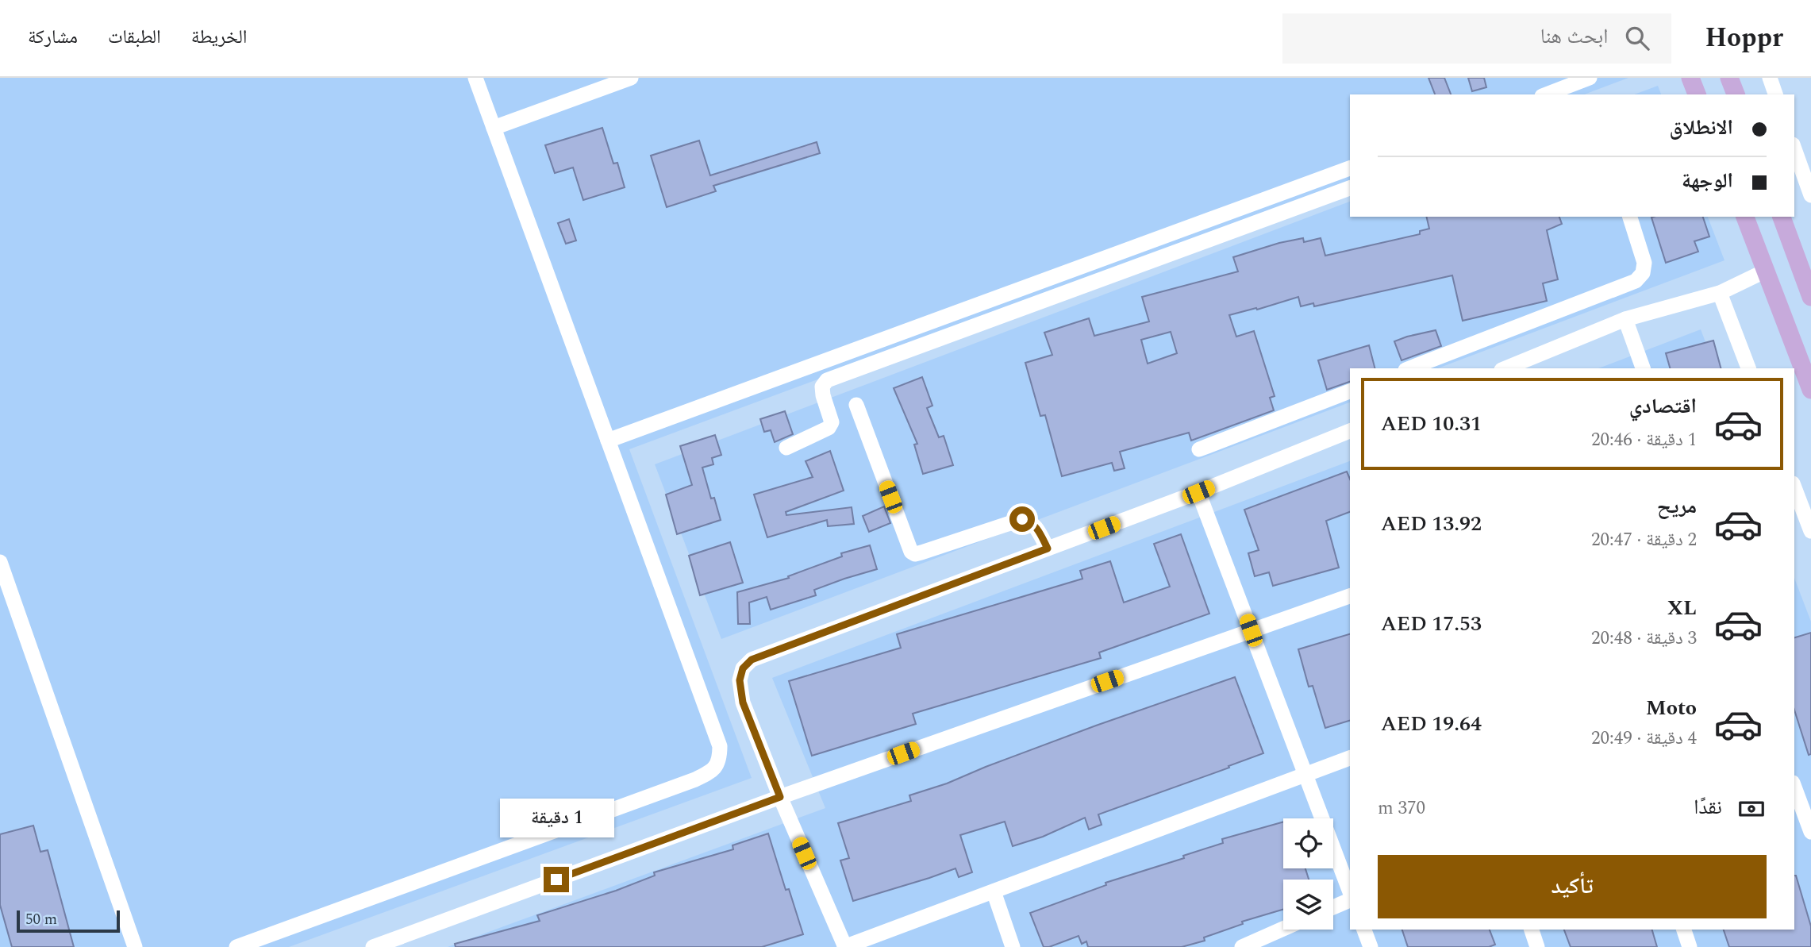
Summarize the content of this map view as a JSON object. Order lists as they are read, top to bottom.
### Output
{
  "scale_bar": "50 m",
  "page": {
    "header": "Hoppr",
    "search": "ابحث هنا",
    "nav": ["الخريطة", "الطبقات", "مشاركة"],
    "banner": ["الانطلاق", "الوجهة"],
    "list": [
      {
        "name": "اقتصادي",
        "note": "1 دقيقة · 20:46",
        "value": "AED 10.31"
      },
      {
        "name": "مريح",
        "note": "2 دقيقة · 20:47",
        "value": "AED 13.92"
      },
      {
        "name": "XL",
        "note": "3 دقيقة · 20:48",
        "value": "AED 17.53"
      },
      {
        "name": "Moto",
        "note": "4 دقيقة · 20:49",
        "value": "AED 19.64"
      }
    ],
    "pay": ["نقدًا", "370 m"],
    "bubble": "1 دقيقة",
    "buttons": "تأكيد",
    "scale": "50 m"
  }
}
